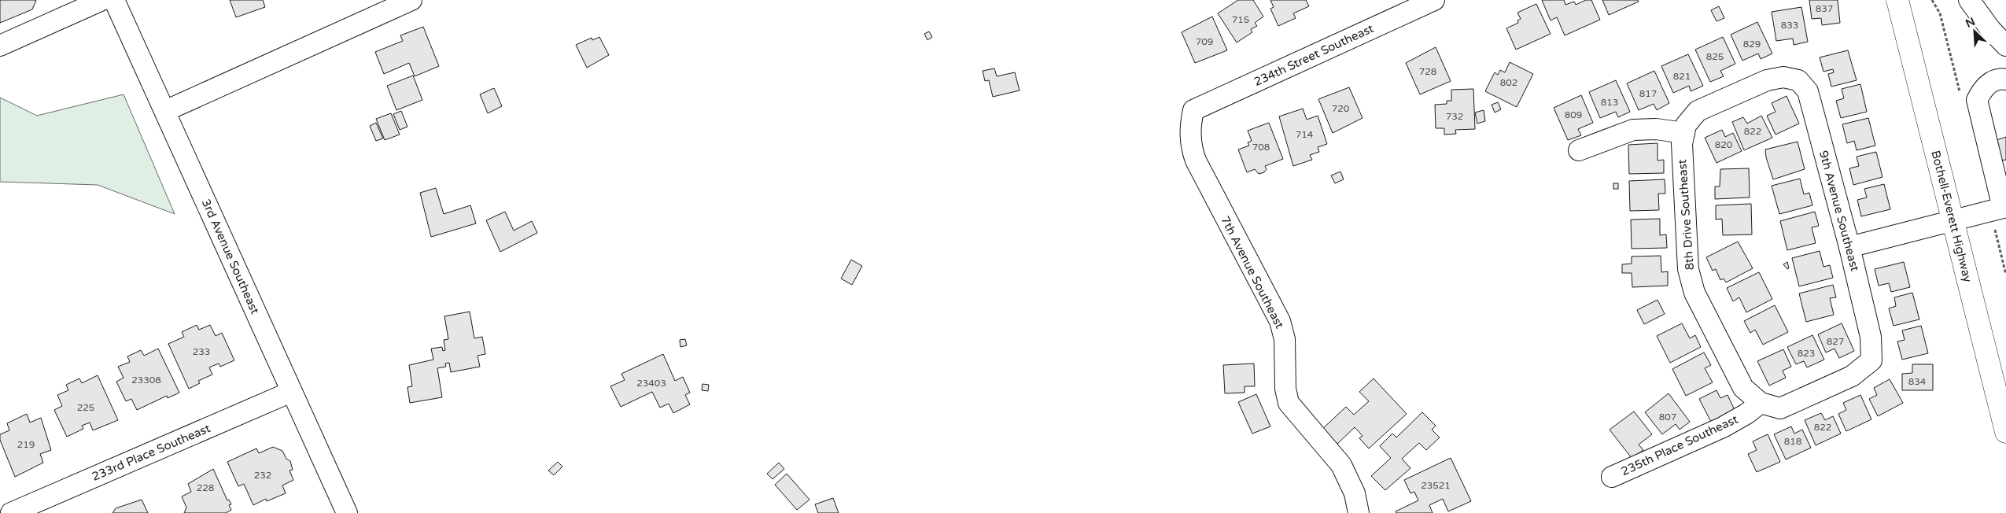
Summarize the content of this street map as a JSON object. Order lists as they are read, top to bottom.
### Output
{
  "streets": {
    "main road": ["Bothell-Everett Highway"],
    "street": [
      "234th Street Southeast",
      "9th Avenue Southeast",
      "8th Drive Southeast",
      "3rd Avenue Southeast",
      "7th Avenue Southeast",
      "235th Place Southeast",
      "233rd Place Southeast"
    ]
  },
  "crossings": [
    ["234th Street Southeast", "7th Avenue Southeast"],
    ["9th Avenue Southeast", "8th Drive Southeast"],
    ["9th Avenue Southeast", "235th Place Southeast"],
    ["8th Drive Southeast", "235th Place Southeast"],
    ["3rd Avenue Southeast", "233rd Place Southeast"]
  ],
  "house_numbers": [
    "837",
    "715",
    "833",
    "709",
    "829",
    "825",
    "728",
    "821",
    "802",
    "817",
    "813",
    "720",
    "809",
    "732",
    "822",
    "714",
    "820",
    "708",
    "827",
    "233",
    "823",
    "23308",
    "834",
    "23403",
    "225",
    "807",
    "822",
    "818",
    "219",
    "232",
    "23521",
    "228"
  ],
  "north": "top left"
}
